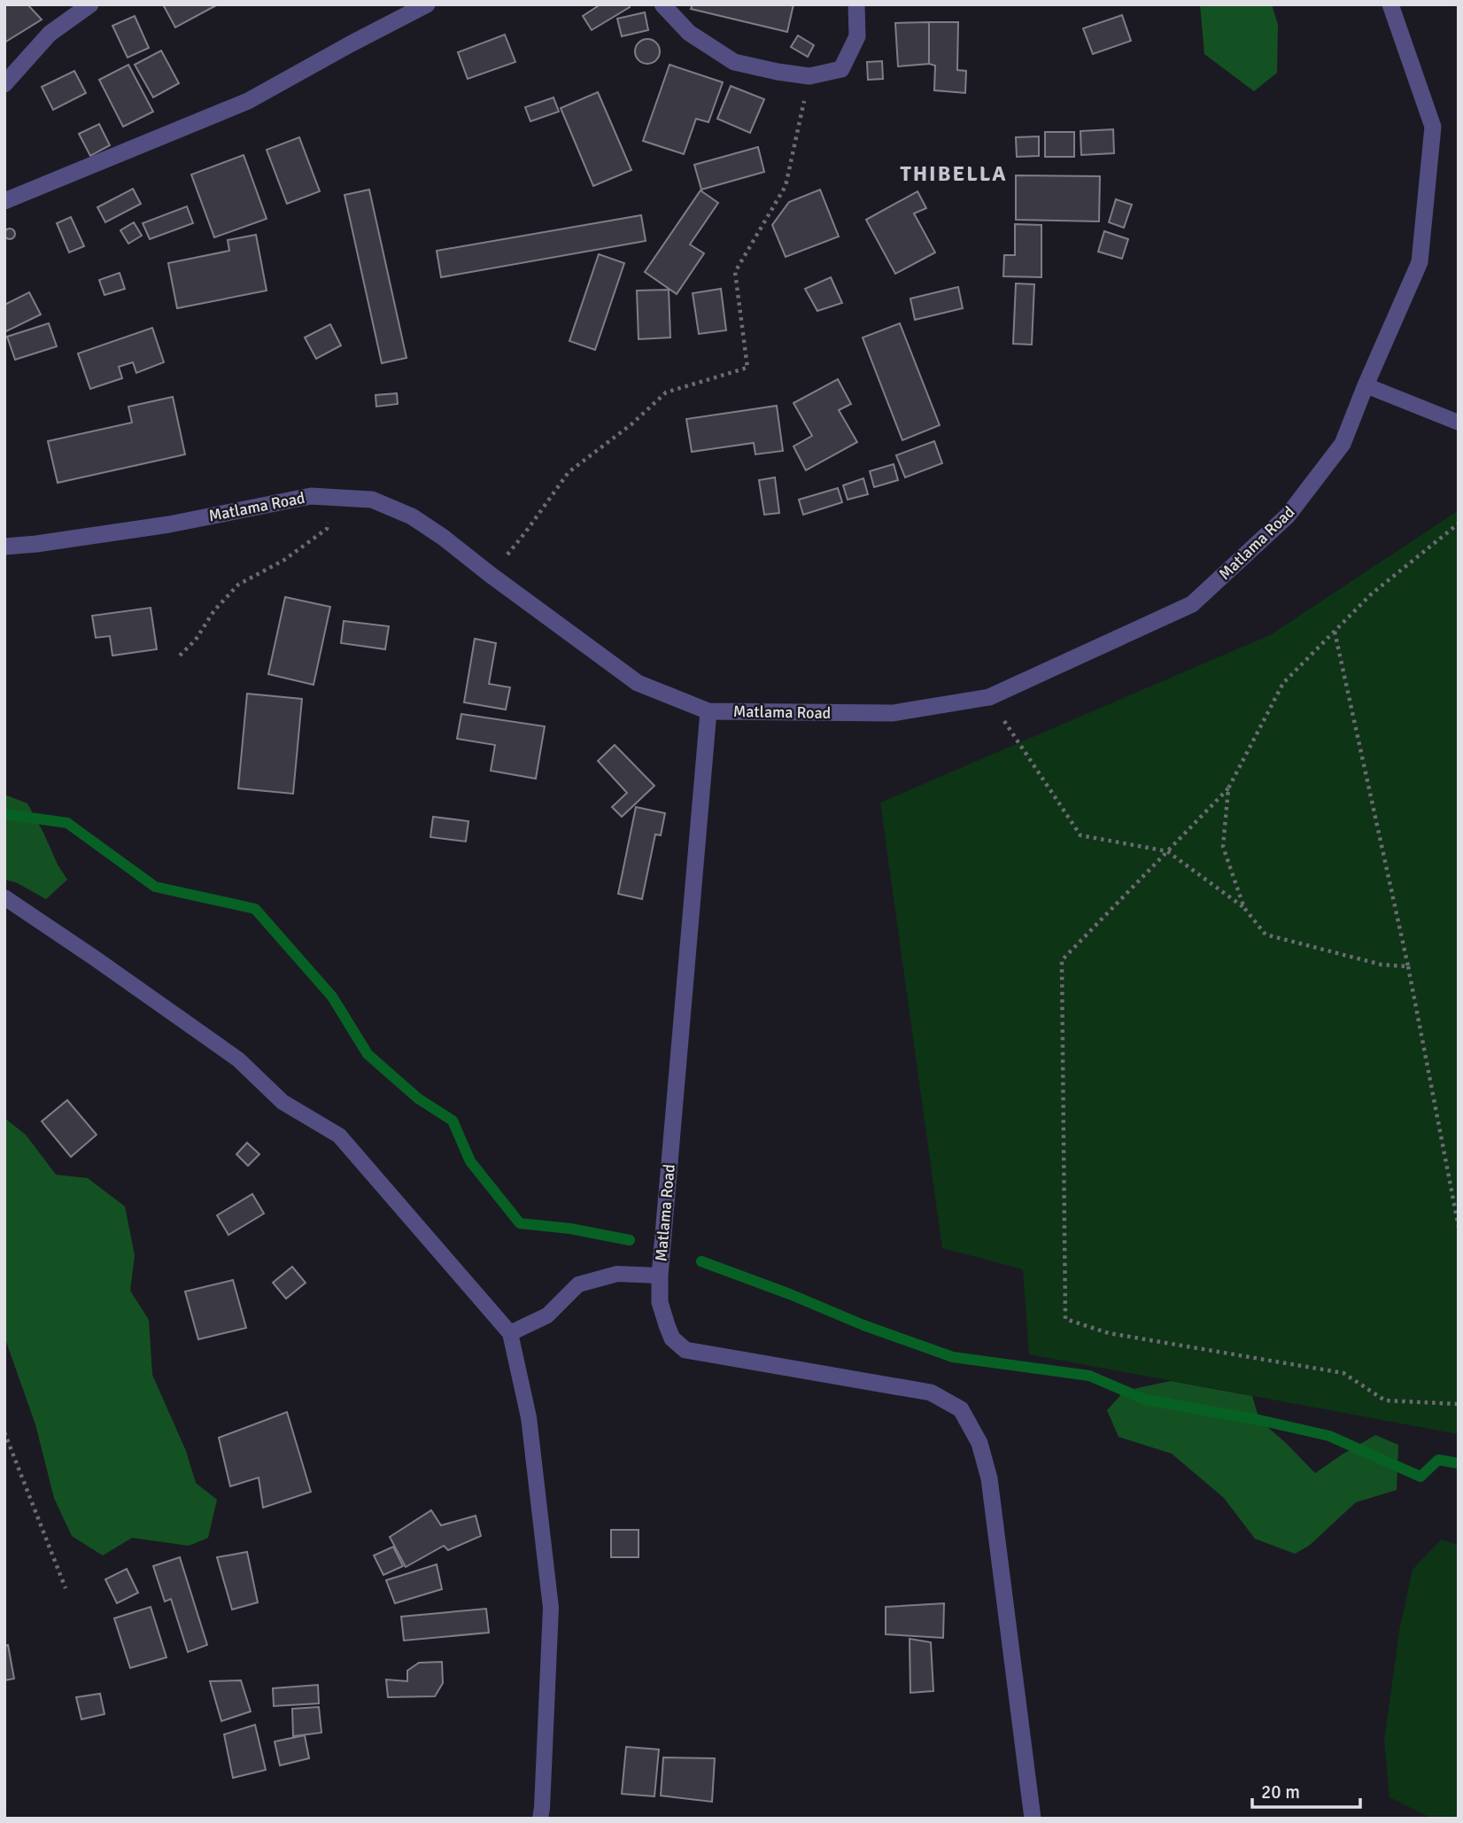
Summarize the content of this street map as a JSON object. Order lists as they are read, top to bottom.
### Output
{
  "streets": {
    "street": ["Matlama Road"]
  },
  "districts": ["THIBELLA"],
  "scale_bar": "20 m"
}
